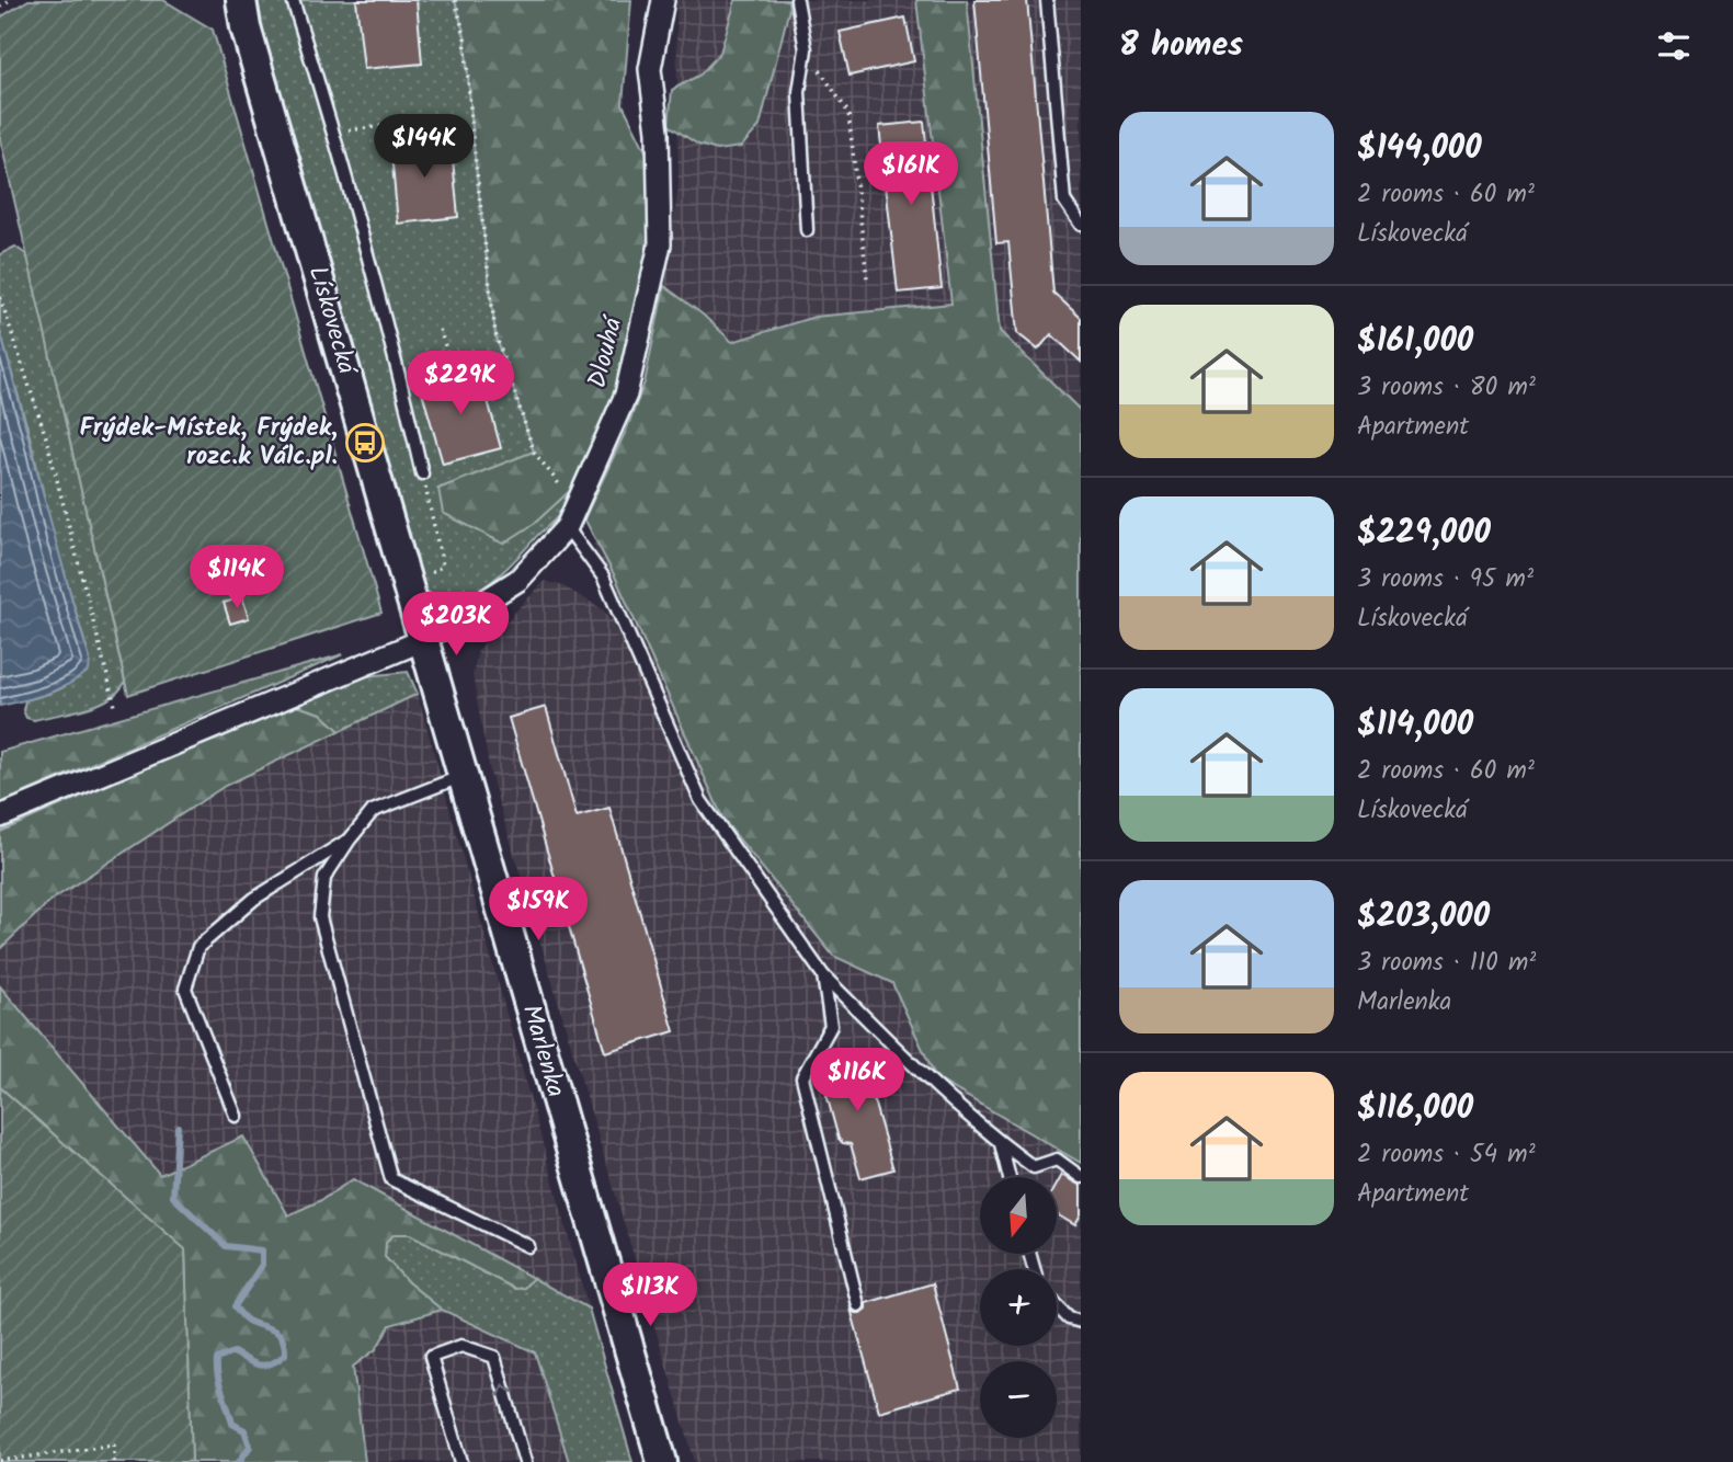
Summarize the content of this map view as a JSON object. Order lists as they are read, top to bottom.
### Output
{
  "streets": {
    "main road": ["Lískovecká", "Marlenka"],
    "street": ["Dlouhá"]
  },
  "crossings": [
    ["Lískovecká", "Dlouhá"],
    ["Lískovecká", "Marlenka"],
    ["Dlouhá", "Marlenka"]
  ],
  "places": {
    "bus stop": ["Frýdek-Místek, Frýdek, rozc.k Válc.pl."]
  },
  "north": "bottom",
  "page": {
    "heading": "8 homes",
    "list": [
      {
        "name": "$144,000",
        "note": "2 rooms · 60 m² · Lískovecká"
      },
      {
        "name": "$161,000",
        "note": "3 rooms · 80 m² · Apartment"
      },
      {
        "name": "$229,000",
        "note": "3 rooms · 95 m² · Lískovecká"
      },
      {
        "name": "$114,000",
        "note": "2 rooms · 60 m² · Lískovecká"
      },
      {
        "name": "$203,000",
        "note": "3 rooms · 110 m² · Marlenka"
      },
      {
        "name": "$116,000",
        "note": "2 rooms · 54 m² · Apartment"
      }
    ],
    "price": [
      "$144K",
      "$161K",
      "$229K",
      "$114K",
      "$203K",
      "$159K",
      "$116K",
      "$113K"
    ],
    "map_buttons": ["+", "−"]
  }
}
